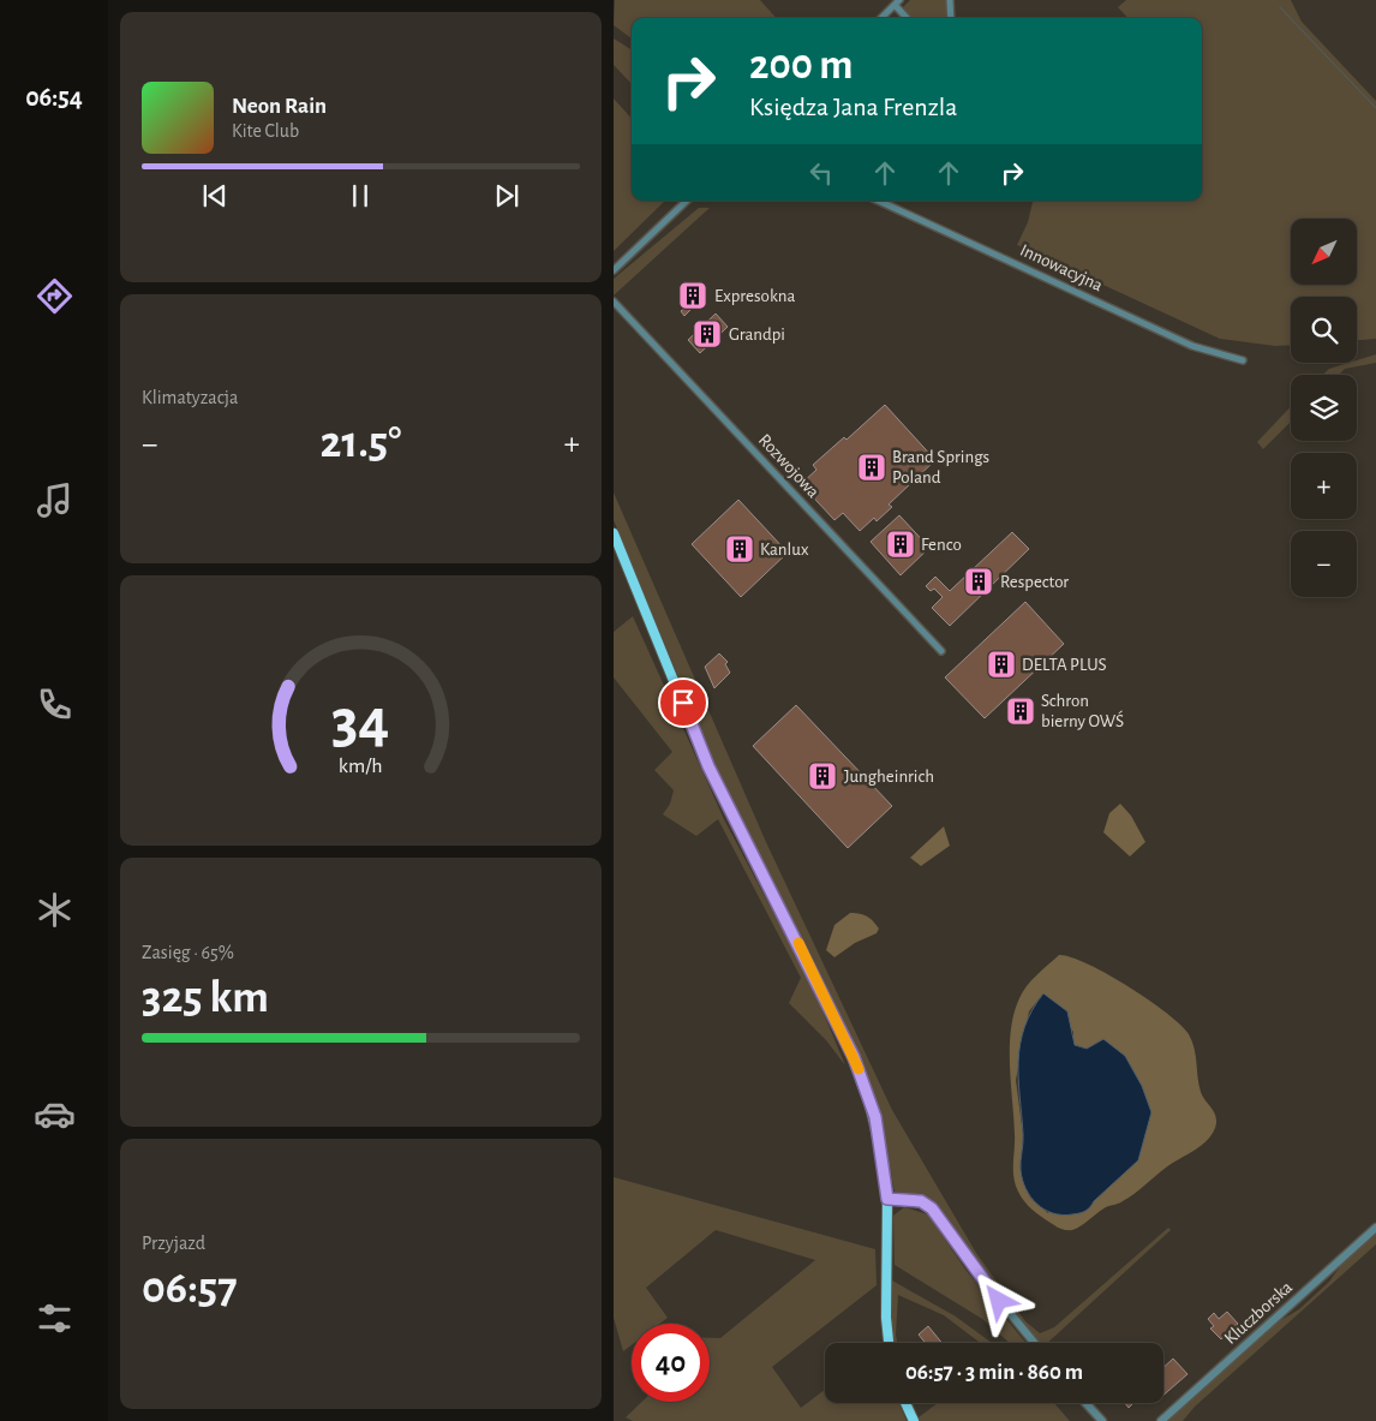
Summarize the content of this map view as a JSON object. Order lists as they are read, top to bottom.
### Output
{
  "streets": {
    "street": ["Innowacyjna", "Rozwojowa", "Kluczborska"]
  },
  "places": {
    "building": [
      "Expresokna",
      "Grandpi",
      "Brand Springs Poland",
      "Fenco",
      "Kanlux",
      "Respector",
      "DELTA PLUS",
      "Schron bierny OWŚ",
      "Jungheinrich"
    ]
  },
  "north": "bottom left",
  "page": {
    "tabs": "06:54",
    "turn": ["200 m", "Księdza Jana Frenzla"],
    "song": ["Neon Rain", "Kite Club"],
    "map_buttons": ["+", "−"],
    "tile": [
      "Klimatyzacja",
      ["Zasięg · 65%", "325 km"],
      ["Przyjazd", "06:57"]
    ],
    "heat": ["−", "21.5°", "+"],
    "limit": "40",
    "trip": "06:57 · 3 min · 860 m",
    "gauge": ["34", "km/h"]
  }
}
